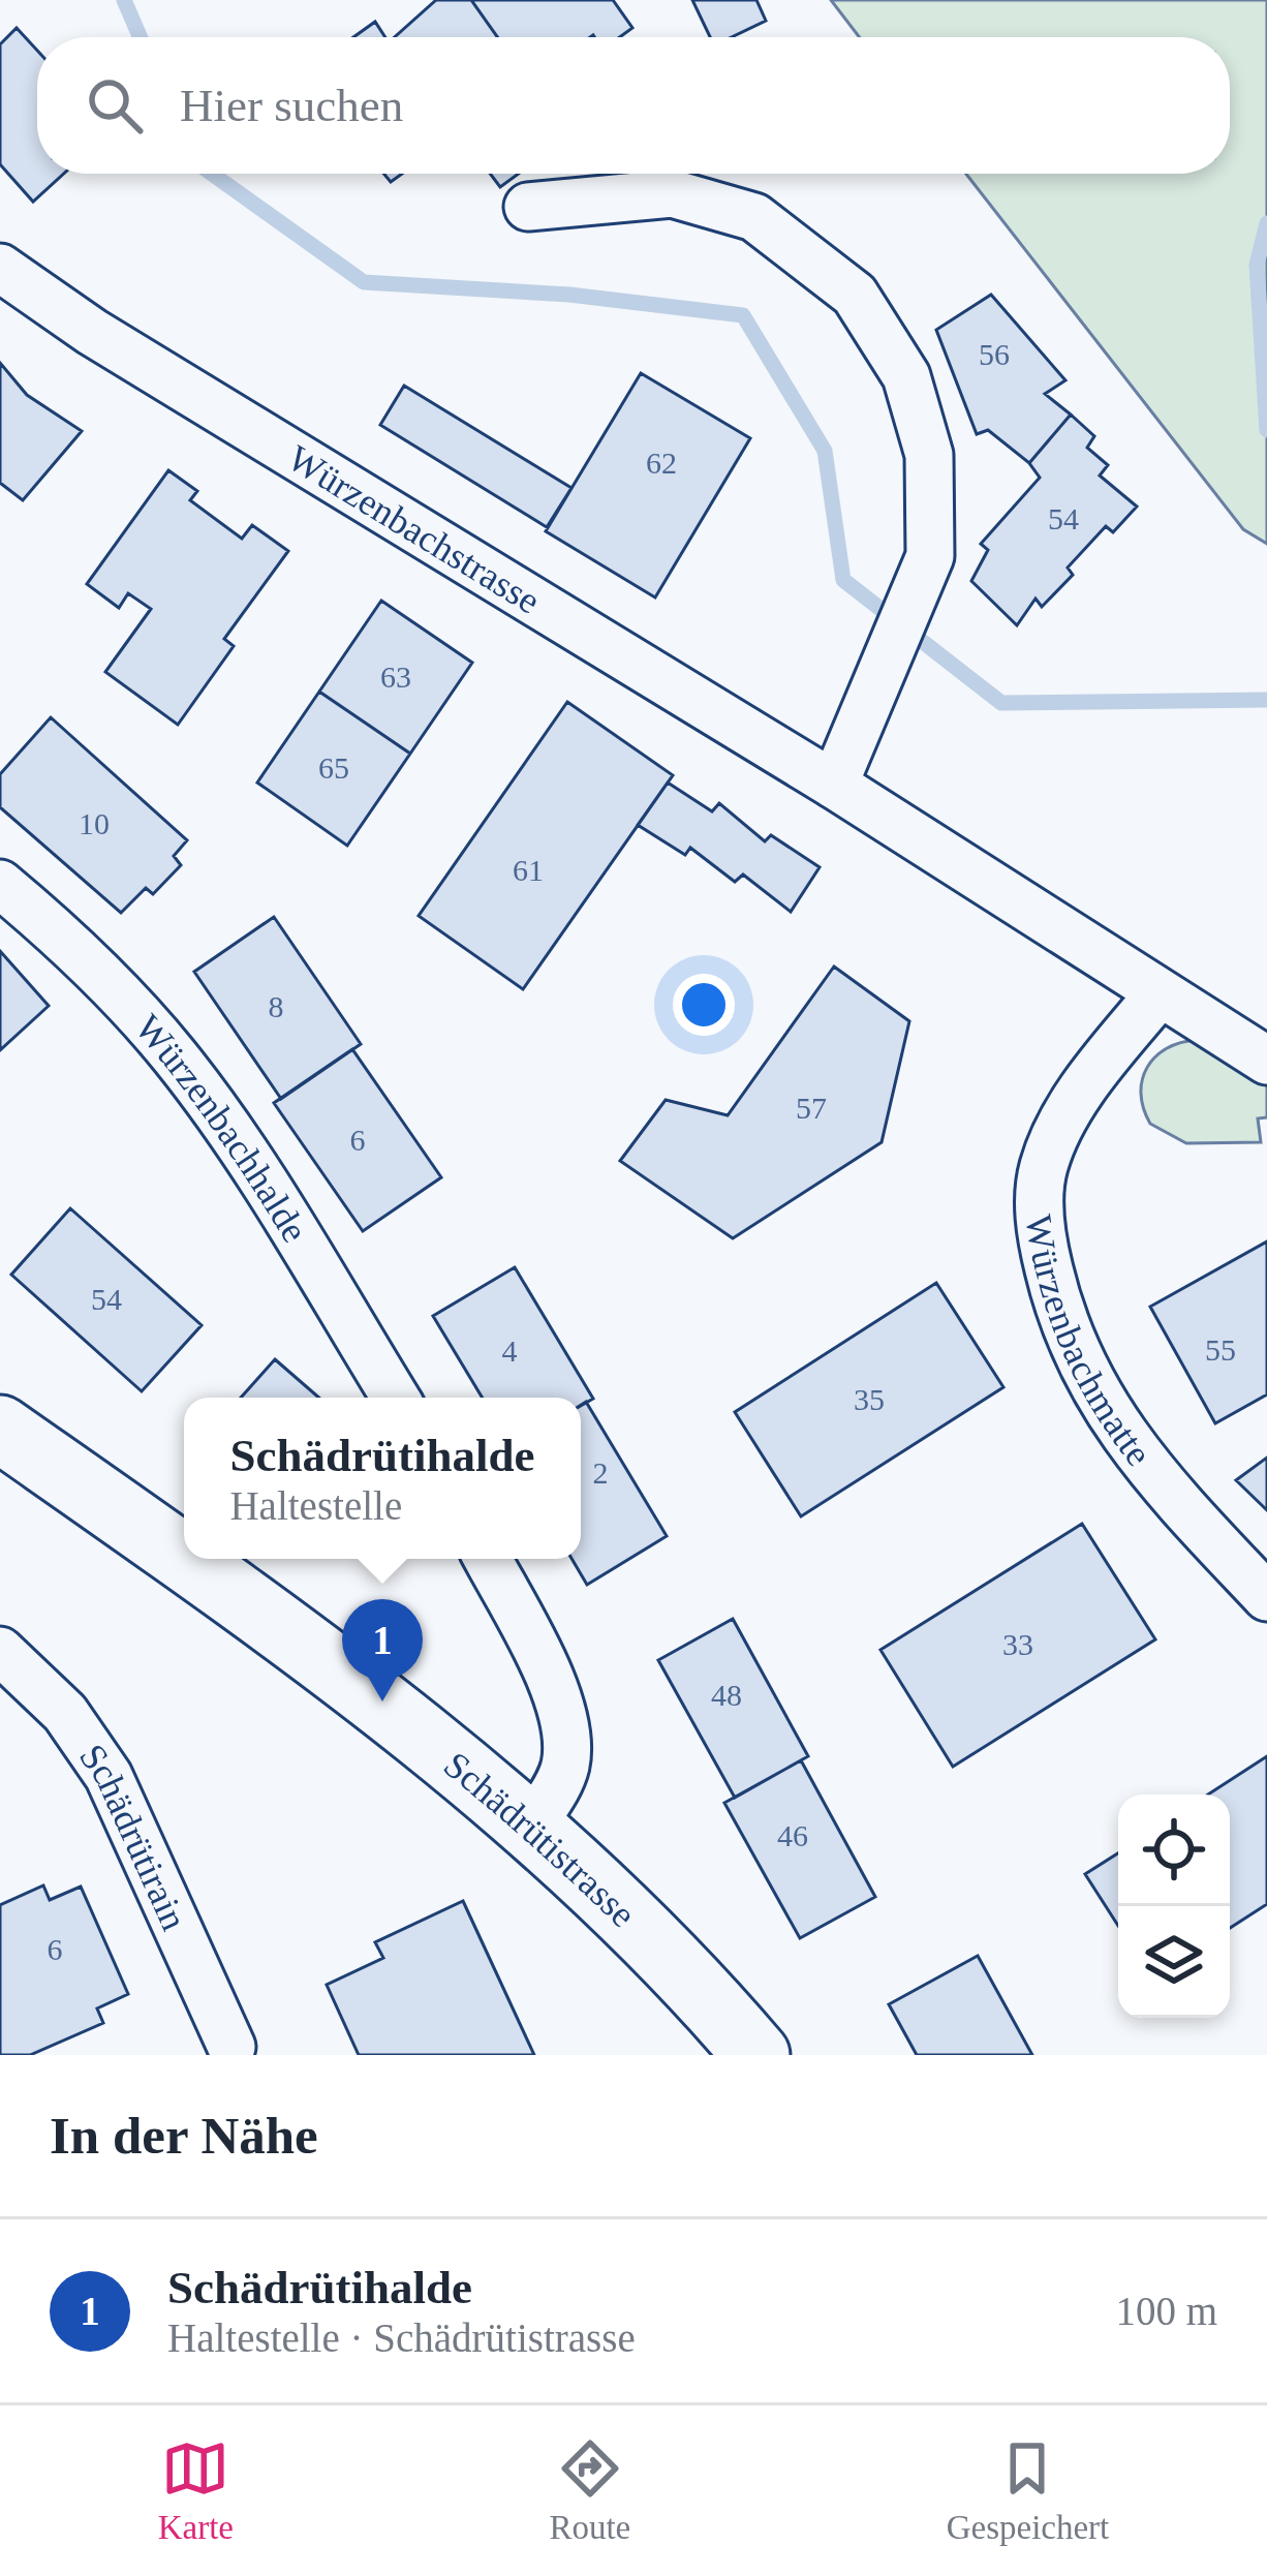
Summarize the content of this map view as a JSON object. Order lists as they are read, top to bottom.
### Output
{
  "streets": {
    "main road": ["Schädrütistrasse"],
    "street": [
      "Würzenbachstrasse",
      "Würzenbachhalde",
      "Würzenbachmatte",
      "Schädrütirain"
    ]
  },
  "crossings": [
    ["Würzenbachstrasse", "Würzenbachmatte"]
  ],
  "house_numbers": [
    "56",
    "62",
    "54",
    "63",
    "65",
    "10",
    "61",
    "8",
    "57",
    "6",
    "54",
    "55",
    "4",
    "35",
    "2",
    "33",
    "48",
    "46",
    "6"
  ],
  "page": {
    "search": "Hier suchen",
    "popup": ["Schädrütihalde", "Haltestelle"],
    "pins": "1",
    "heading": "In der Nähe",
    "list": [
      {
        "mark": "1",
        "name": "Schädrütihalde",
        "note": "Haltestelle · Schädrütistrasse",
        "value": "100 m"
      }
    ],
    "nav": ["Karte", "Route", "Gespeichert"]
  }
}
